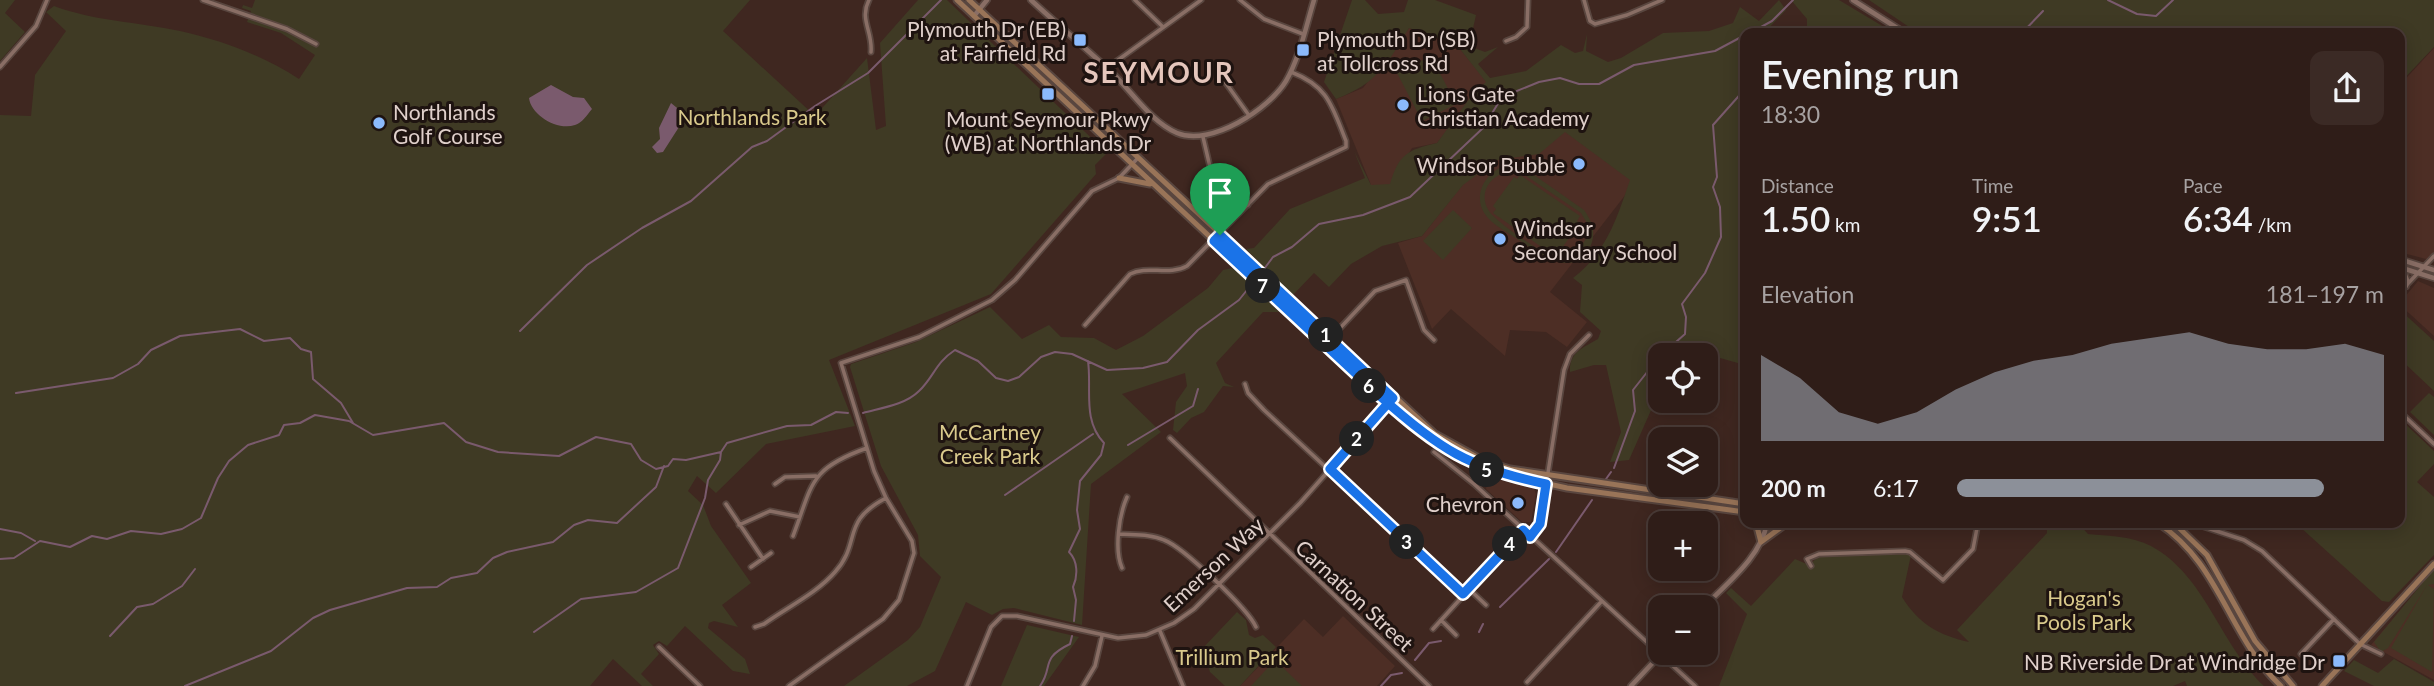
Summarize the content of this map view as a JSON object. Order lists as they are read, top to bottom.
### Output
{
  "streets": {
    "street": ["Emerson Way", "Carnation Street"]
  },
  "crossings": [
    ["Emerson Way", "Carnation Street"]
  ],
  "districts": ["SEYMOUR"],
  "parks": [
    "Northlands Park",
    "McCartney Creek Park",
    "Hogan's Pools Park",
    "Trillium Park"
  ],
  "places": {
    "transit": [
      "Plymouth Dr (EB) at Fairfield Rd",
      "Plymouth Dr (SB) at Tollcross Rd",
      "Mount Seymour Pkwy (WB) at Northlands Dr",
      "NB Riverside Dr at Windridge Dr"
    ],
    "other": [
      "Lions Gate Christian Academy",
      "Northlands Golf Course",
      "Windsor Bubble",
      "Windsor Secondary School",
      "Chevron"
    ]
  },
  "page": {
    "heading": ["Evening run", "18:30"],
    "stats": [
      ["Distance", "1.50 km"],
      ["Time", "9:51"],
      ["Pace", "6:34 /km"]
    ],
    "chart": ["Elevation", "181–197 m"],
    "pins": [
      "7",
      "1",
      "6",
      "2",
      "5",
      "3",
      "4"
    ],
    "map_buttons": ["+", "−"],
    "list": [
      {
        "name": "200 m",
        "note": "6:17"
      }
    ]
  }
}
